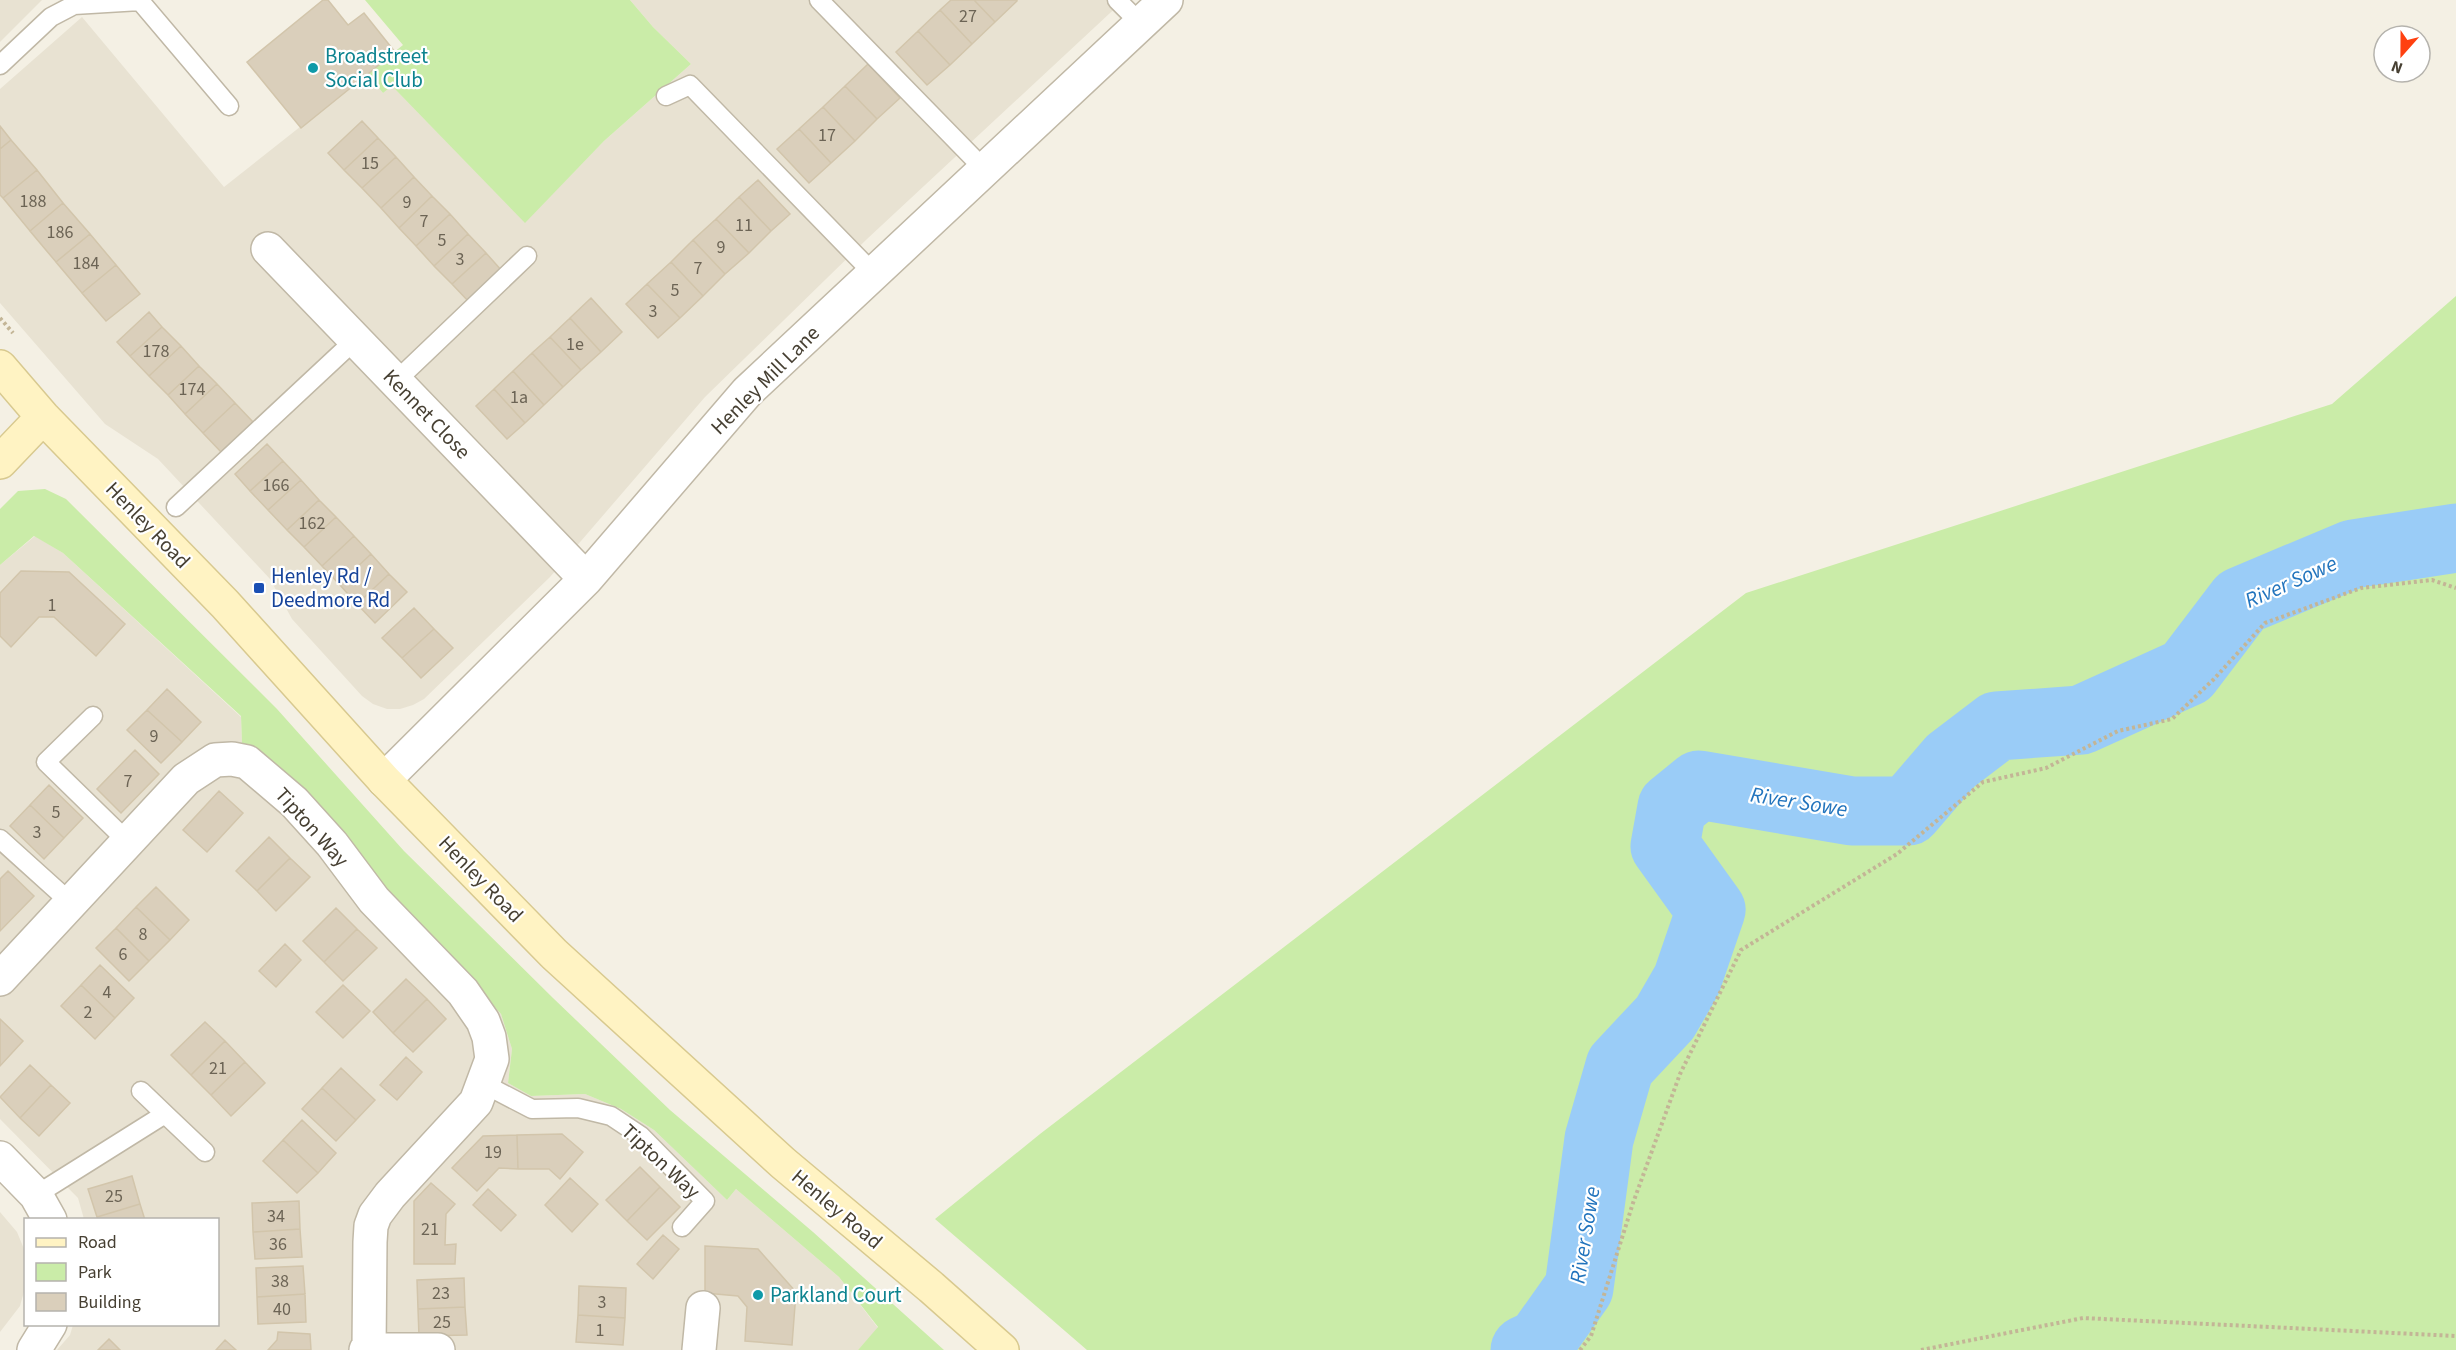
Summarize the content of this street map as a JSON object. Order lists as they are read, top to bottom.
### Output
{
  "streets": {
    "main road": ["Henley Road"],
    "street": ["Henley Mill Lane", "Kennet Close", "Tipton Way"]
  },
  "crossings": [
    ["Henley Mill Lane", "Kennet Close"],
    ["Henley Mill Lane", "Henley Road"]
  ],
  "water": ["River Sowe"],
  "places": {
    "other": ["Broadstreet Social Club", "Parkland Court"],
    "transit": ["Henley Rd / Deedmore Rd"]
  },
  "house_numbers": [
    "27",
    "17",
    "15",
    "188",
    "9",
    "7",
    "11",
    "186",
    "5",
    "9",
    "3",
    "184",
    "7",
    "5",
    "3",
    "1e",
    "178",
    "174",
    "1a",
    "166",
    "162",
    "1",
    "9",
    "7",
    "5",
    "3",
    "8",
    "6",
    "4",
    "2",
    "21",
    "19",
    "25",
    "34",
    "21",
    "36",
    "38",
    "23",
    "3",
    "40",
    "25",
    "1"
  ],
  "legend": ["Road", "Park", "Building"],
  "north": "bottom"
}
